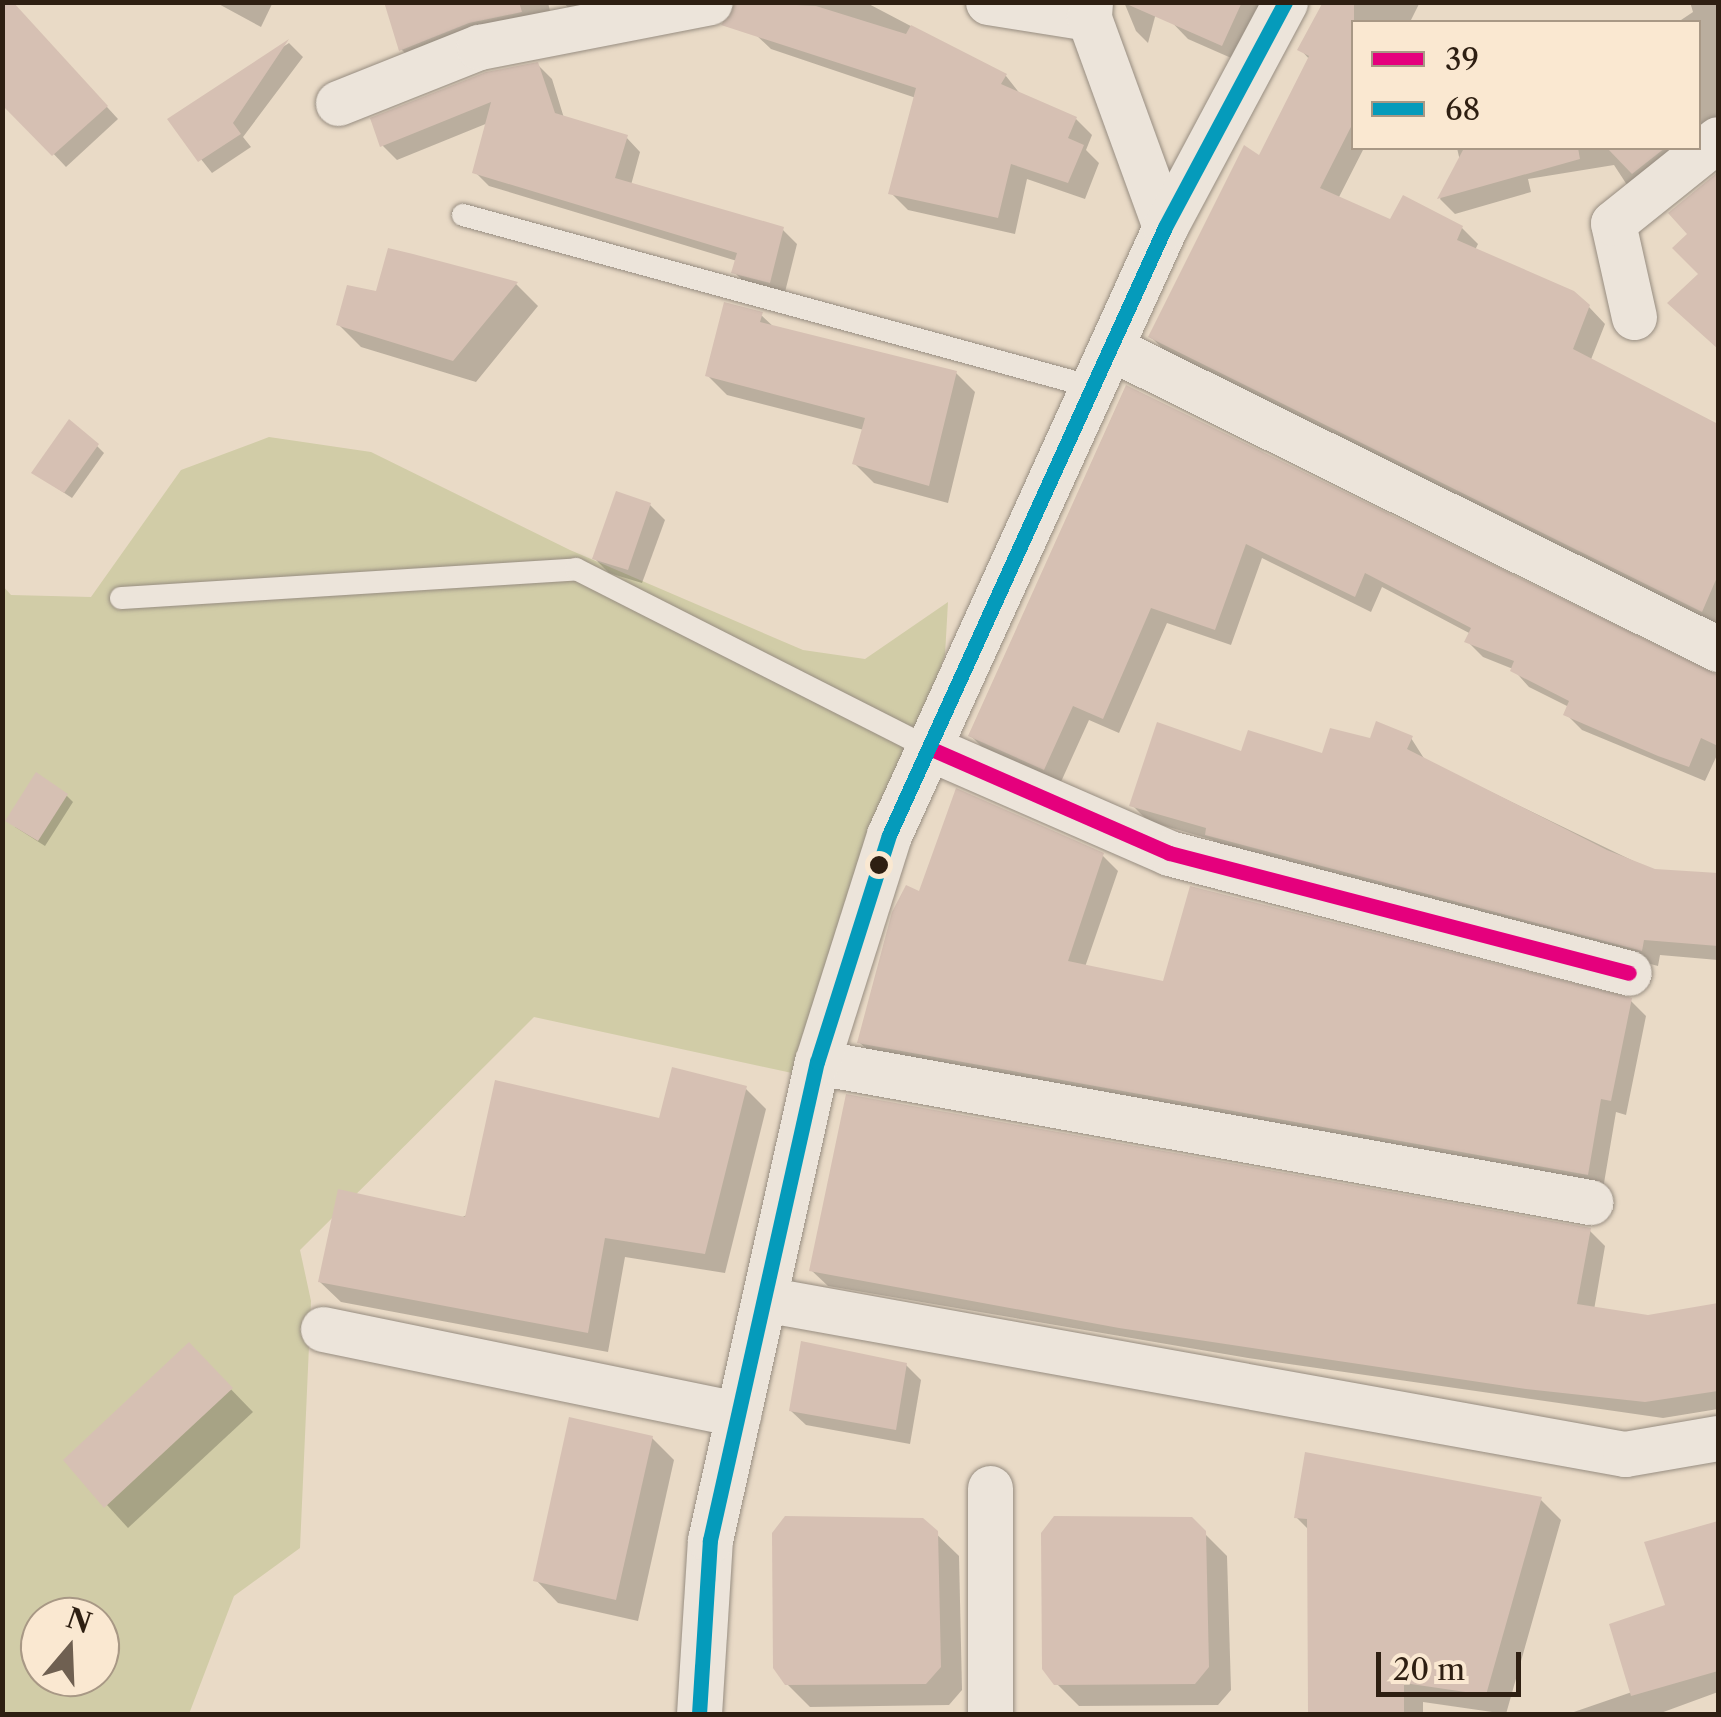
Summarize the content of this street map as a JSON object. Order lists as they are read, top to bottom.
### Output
{
  "lines": ["transit line 68", "transit line 39"],
  "legend": ["39", "68"],
  "scale_bar": "20 m",
  "north": "top"
}
